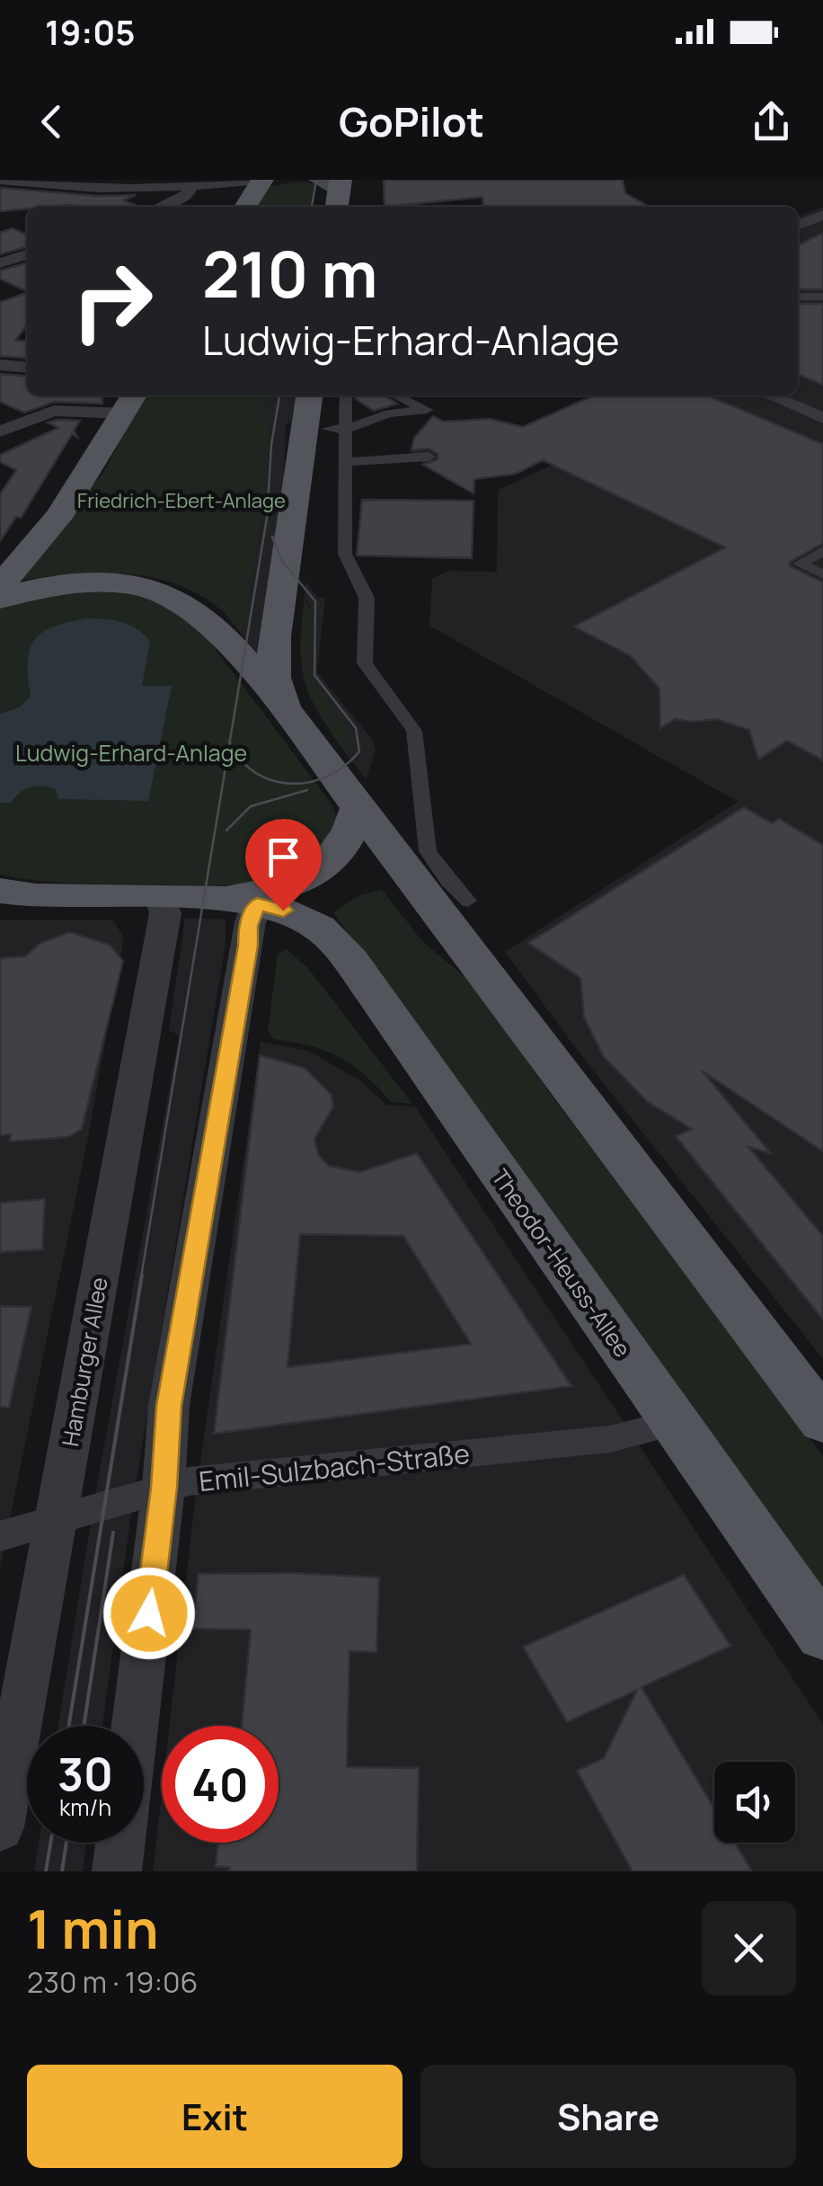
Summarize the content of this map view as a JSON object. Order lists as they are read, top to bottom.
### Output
{
  "streets": {
    "main road": ["Theodor-Heuss-Allee"],
    "street": ["Hamburger Allee", "Emil-Sulzbach-Straße"]
  },
  "crossings": [
    ["Theodor-Heuss-Allee", "Emil-Sulzbach-Straße"],
    ["Hamburger Allee", "Emil-Sulzbach-Straße"]
  ],
  "parks": ["Friedrich-Ebert-Anlage", "Ludwig-Erhard-Anlage"],
  "page": {
    "status": "19:05",
    "header": "GoPilot",
    "turn": ["210 m", "Ludwig-Erhard-Anlage"],
    "speed": "30 km/h",
    "limit": "40",
    "heading": ["1 min", "230 m · 19:06"],
    "buttons": ["Exit", "Share"]
  }
}
